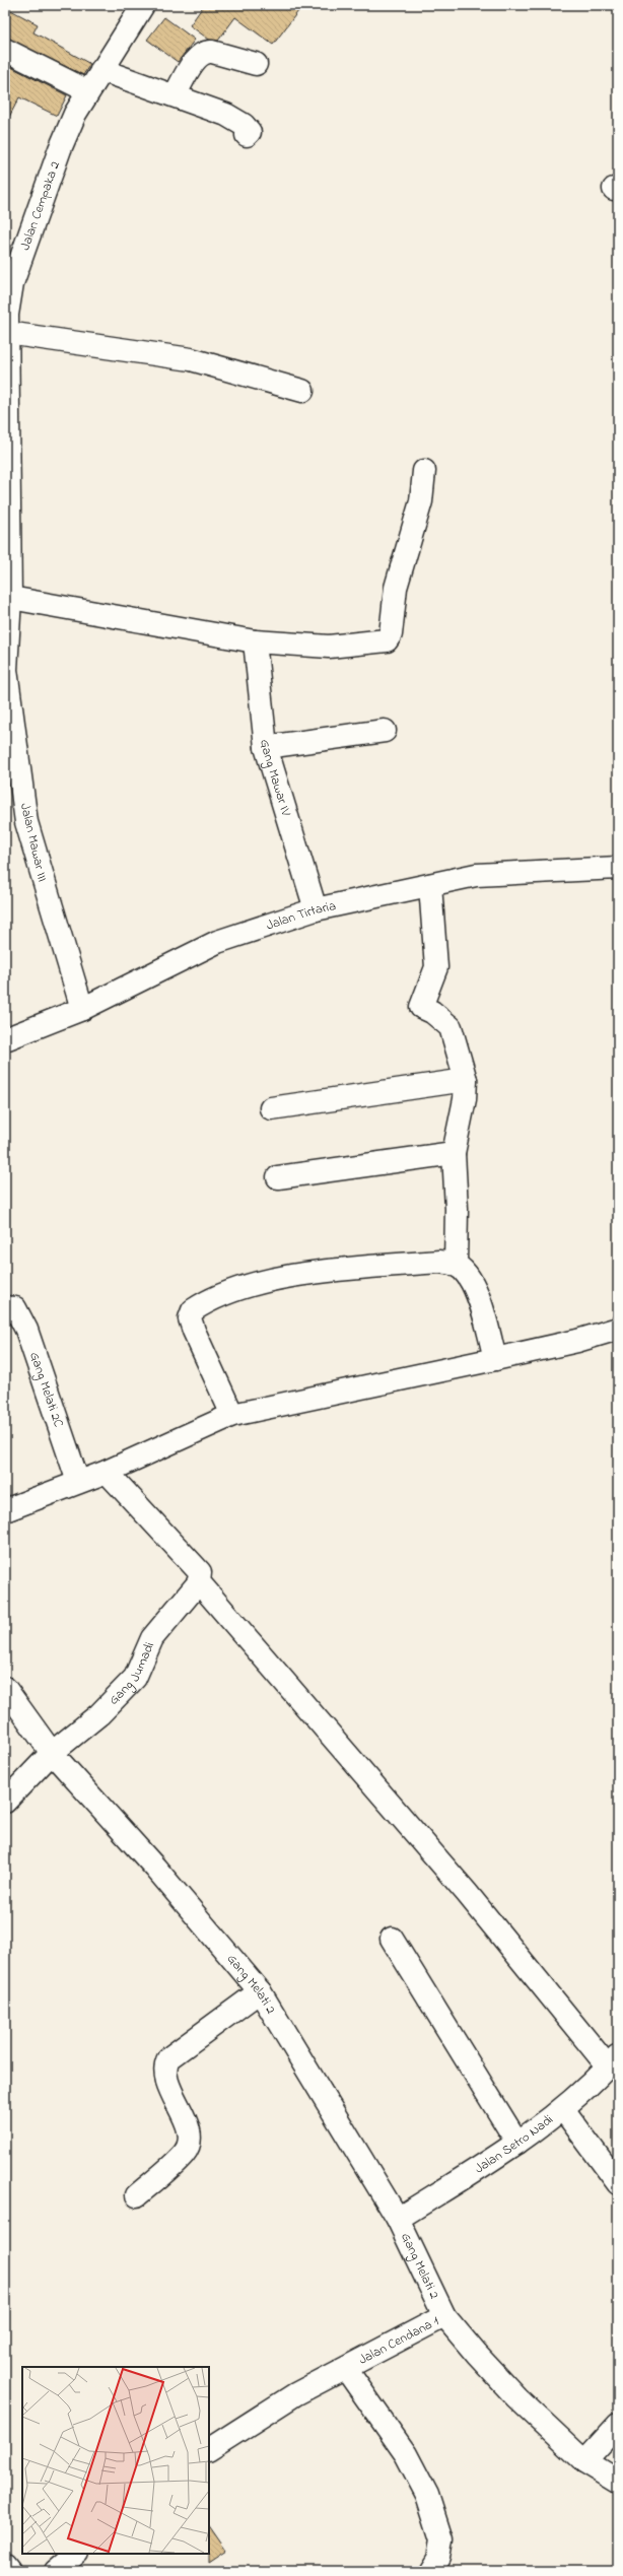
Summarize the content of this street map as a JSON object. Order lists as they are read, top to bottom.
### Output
{
  "streets": {
    "street": [
      "Jalan Cempaka 2",
      "Gang Mawar IV",
      "Jalan Mawar III",
      "Jalan Tirtaria",
      "Gang Melati 2C",
      "Gang Jumadi",
      "Gang Melati 2",
      "Jalan Setro Nadi",
      "Jalan Cendana 1"
    ]
  },
  "crossings": [
    ["Jalan Cempaka 2", "Jalan Mawar III"],
    ["Gang Mawar IV", "Jalan Tirtaria"],
    ["Jalan Mawar III", "Jalan Tirtaria"],
    ["Gang Jumadi", "Gang Melati 2"],
    ["Gang Melati 2", "Jalan Setro Nadi"],
    ["Gang Melati 2", "Jalan Cendana 1"]
  ]
}
